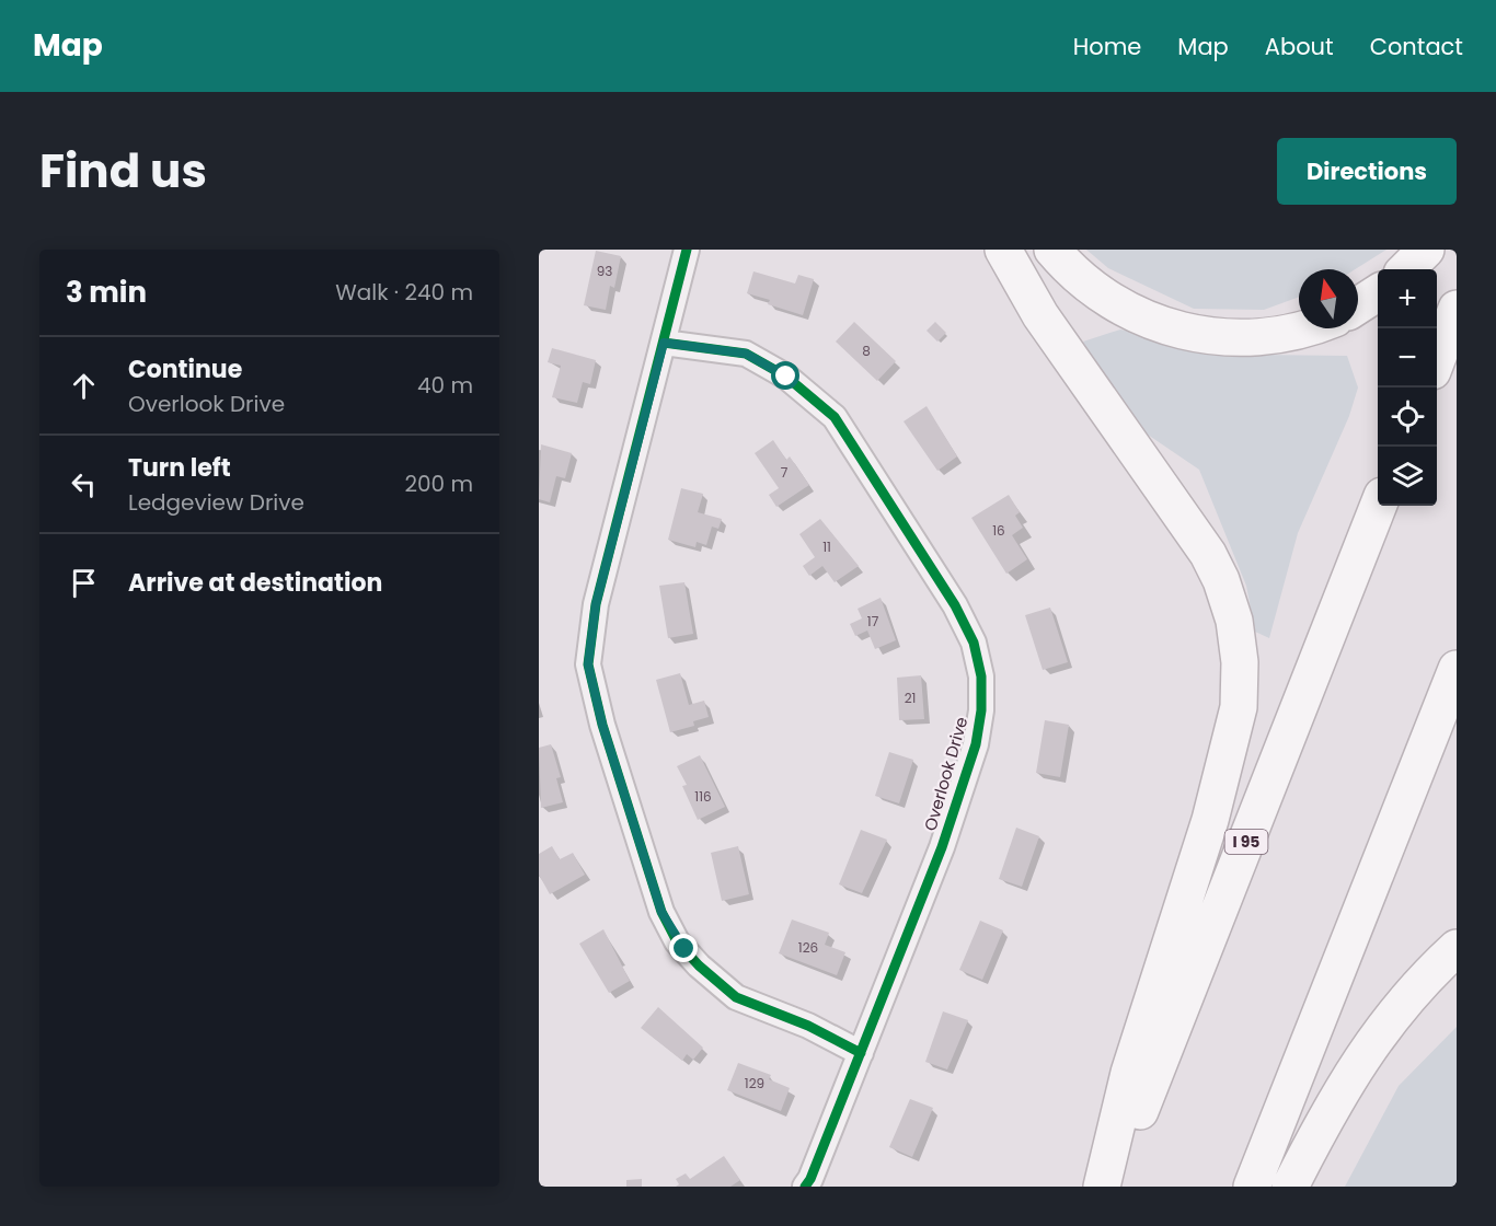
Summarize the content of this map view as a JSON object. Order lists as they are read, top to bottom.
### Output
{
  "streets": {
    "highway": ["I 95"],
    "street": ["Overlook Drive"]
  },
  "house_numbers": [
    "93",
    "8",
    "7",
    "16",
    "11",
    "17",
    "21",
    "116",
    "126",
    "129"
  ],
  "north": "top",
  "page": {
    "header": "Map",
    "nav": [
      "Home",
      "Map",
      "About",
      "Contact"
    ],
    "title": "Find us",
    "buttons": "Directions",
    "heading": ["3 min", "Walk · 240 m"],
    "map_buttons": ["+", "−"],
    "list": [
      ["Continue", "Overlook Drive", "40 m"],
      ["Turn left", "Ledgeview Drive", "200 m"],
      "Arrive at destination"
    ]
  }
}
